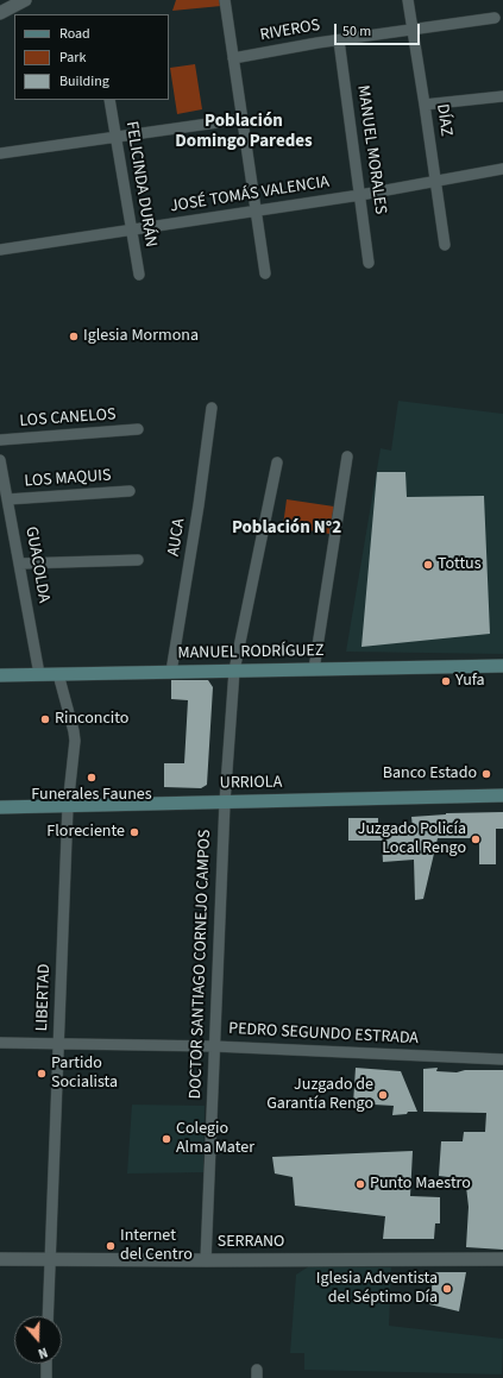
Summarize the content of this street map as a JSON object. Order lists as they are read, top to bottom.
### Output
{
  "streets": {
    "main road": ["MANUEL RODRÍGUEZ", "URRIOLA"],
    "street": [
      "RIVEROS",
      "DÍAZ",
      "MANUEL MORALES",
      "FELICINDA DURÁN",
      "JOSÉ TOMÁS VALENCIA",
      "LOS CANELOS",
      "LOS MAQUIS",
      "AUCA",
      "GUACOLDA",
      "DOCTOR SANTIAGO CORNEJO CAMPOS",
      "LIBERTAD",
      "PEDRO SEGUNDO ESTRADA",
      "SERRANO"
    ]
  },
  "crossings": [
    ["RIVEROS", "DÍAZ"],
    ["RIVEROS", "MANUEL MORALES"],
    ["DÍAZ", "JOSÉ TOMÁS VALENCIA"],
    ["MANUEL MORALES", "JOSÉ TOMÁS VALENCIA"],
    ["FELICINDA DURÁN", "JOSÉ TOMÁS VALENCIA"],
    ["LOS MAQUIS", "GUACOLDA"],
    ["AUCA", "MANUEL RODRÍGUEZ"],
    ["GUACOLDA", "MANUEL RODRÍGUEZ"],
    ["MANUEL RODRÍGUEZ", "DOCTOR SANTIAGO CORNEJO CAMPOS"],
    ["MANUEL RODRÍGUEZ", "LIBERTAD"],
    ["URRIOLA", "DOCTOR SANTIAGO CORNEJO CAMPOS"],
    ["URRIOLA", "LIBERTAD"],
    ["DOCTOR SANTIAGO CORNEJO CAMPOS", "PEDRO SEGUNDO ESTRADA"],
    ["DOCTOR SANTIAGO CORNEJO CAMPOS", "SERRANO"],
    ["LIBERTAD", "PEDRO SEGUNDO ESTRADA"],
    ["LIBERTAD", "SERRANO"]
  ],
  "districts": ["Población Domingo Paredes", "Población N°2"],
  "places": [
    "Iglesia Mormona",
    "Tottus",
    "Yufa",
    "Rinconcito",
    "Banco Estado",
    "Funerales Faunes",
    "Floreciente",
    "Juzgado Policía Local Rengo",
    "Partido Socialista",
    "Juzgado de Garantía Rengo",
    "Colegio Alma Mater",
    "Punto Maestro",
    "Internet del Centro",
    "Iglesia Adventista del Séptimo Día"
  ],
  "legend": ["Road", "Park", "Building"],
  "scale_bar": "50 m",
  "north": "bottom"
}
